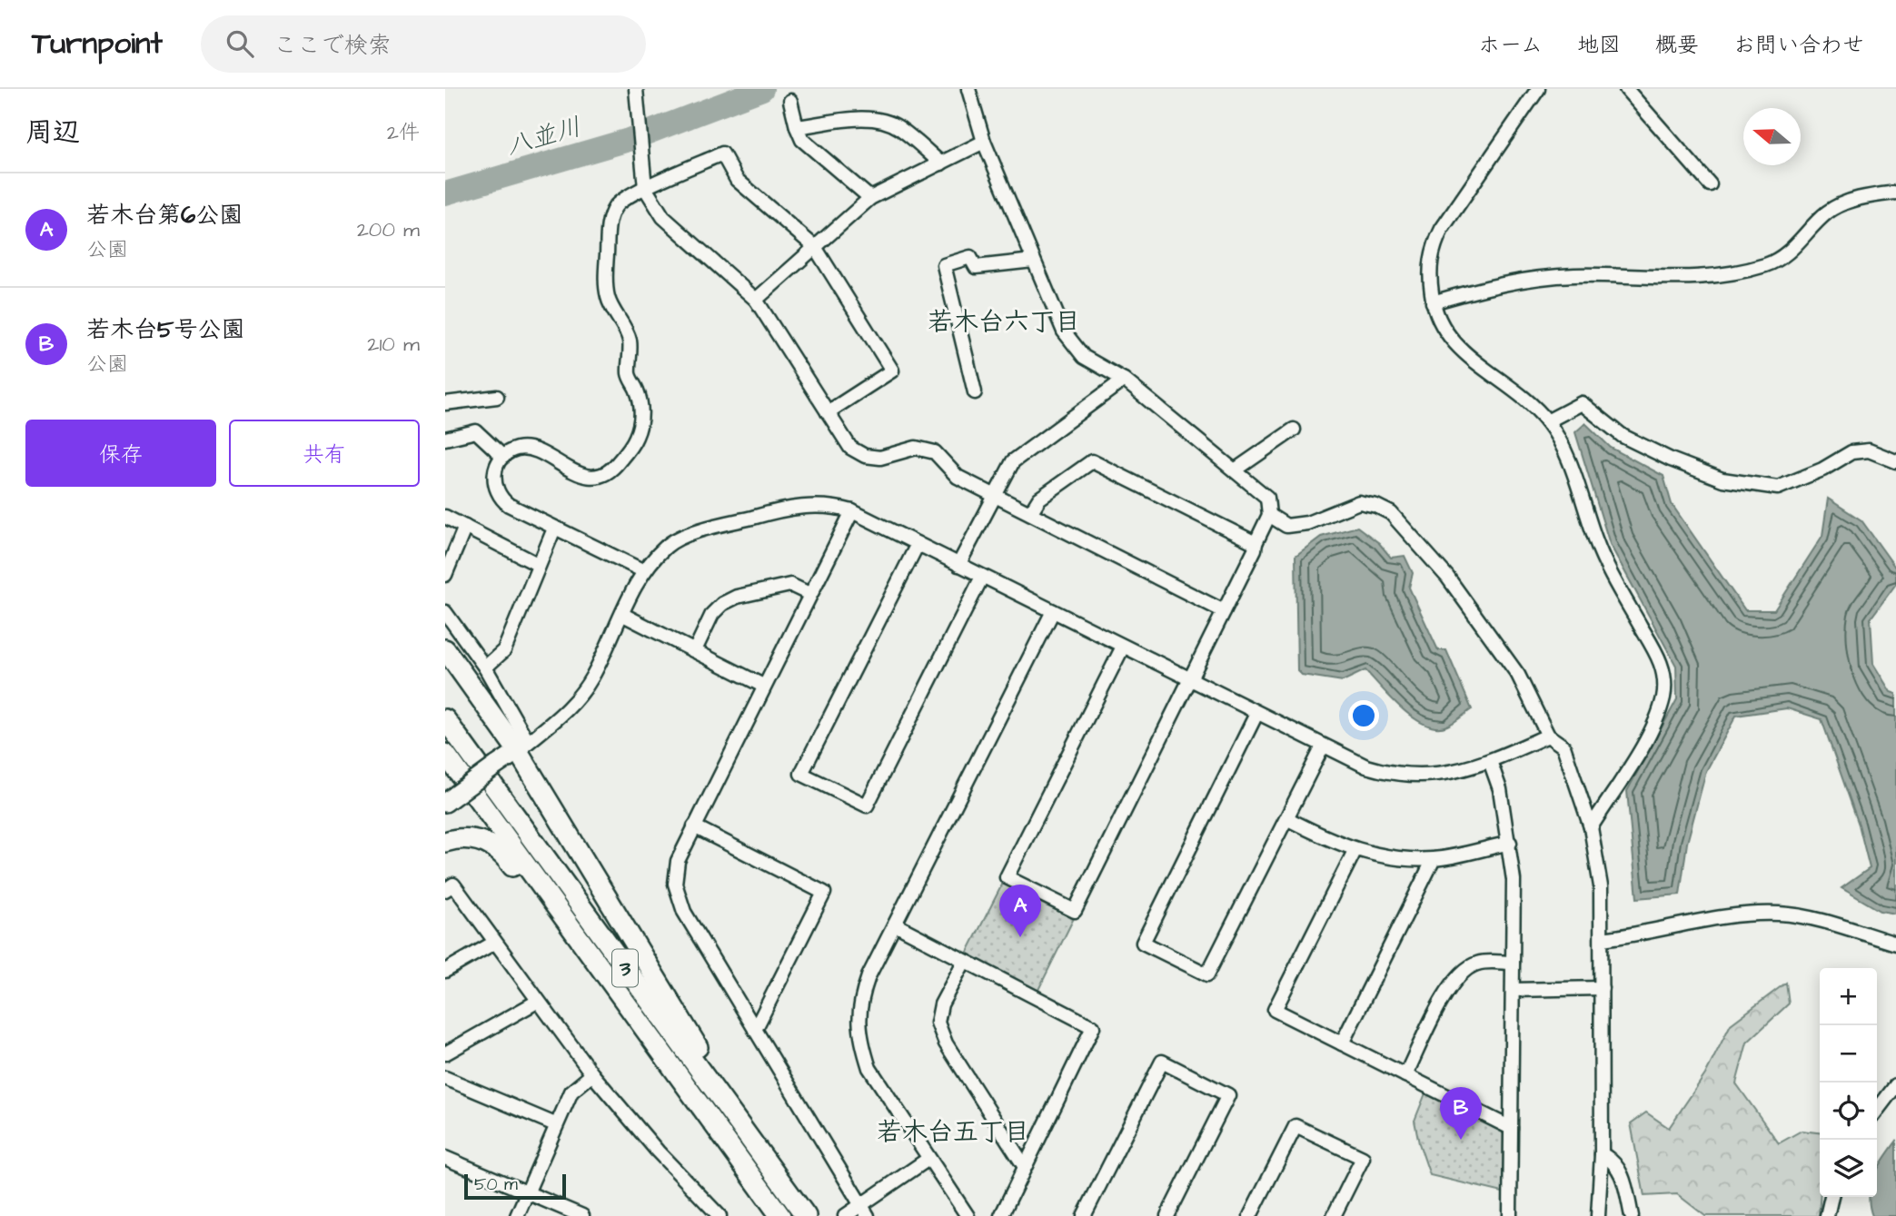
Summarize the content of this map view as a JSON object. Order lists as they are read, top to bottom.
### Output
{
  "streets": {
    "highway": ["3"]
  },
  "districts": ["若木台六丁目", "若木台五丁目"],
  "water": ["八並川"],
  "scale_bar": "50 m",
  "north": "left",
  "page": {
    "header": "Turnpoint",
    "search": "ここで検索",
    "nav": [
      "ホーム",
      "地図",
      "概要",
      "お問い合わせ"
    ],
    "heading": ["周辺", "2件"],
    "list": [
      {
        "mark": "A",
        "name": "若木台第6公園",
        "note": "公園",
        "value": "200 m"
      },
      {
        "mark": "B",
        "name": "若木台5号公園",
        "note": "公園",
        "value": "210 m"
      }
    ],
    "buttons": ["保存", "共有"],
    "pins": ["A", "B"],
    "map_buttons": ["+", "−"],
    "scale": "50 m"
  }
}
